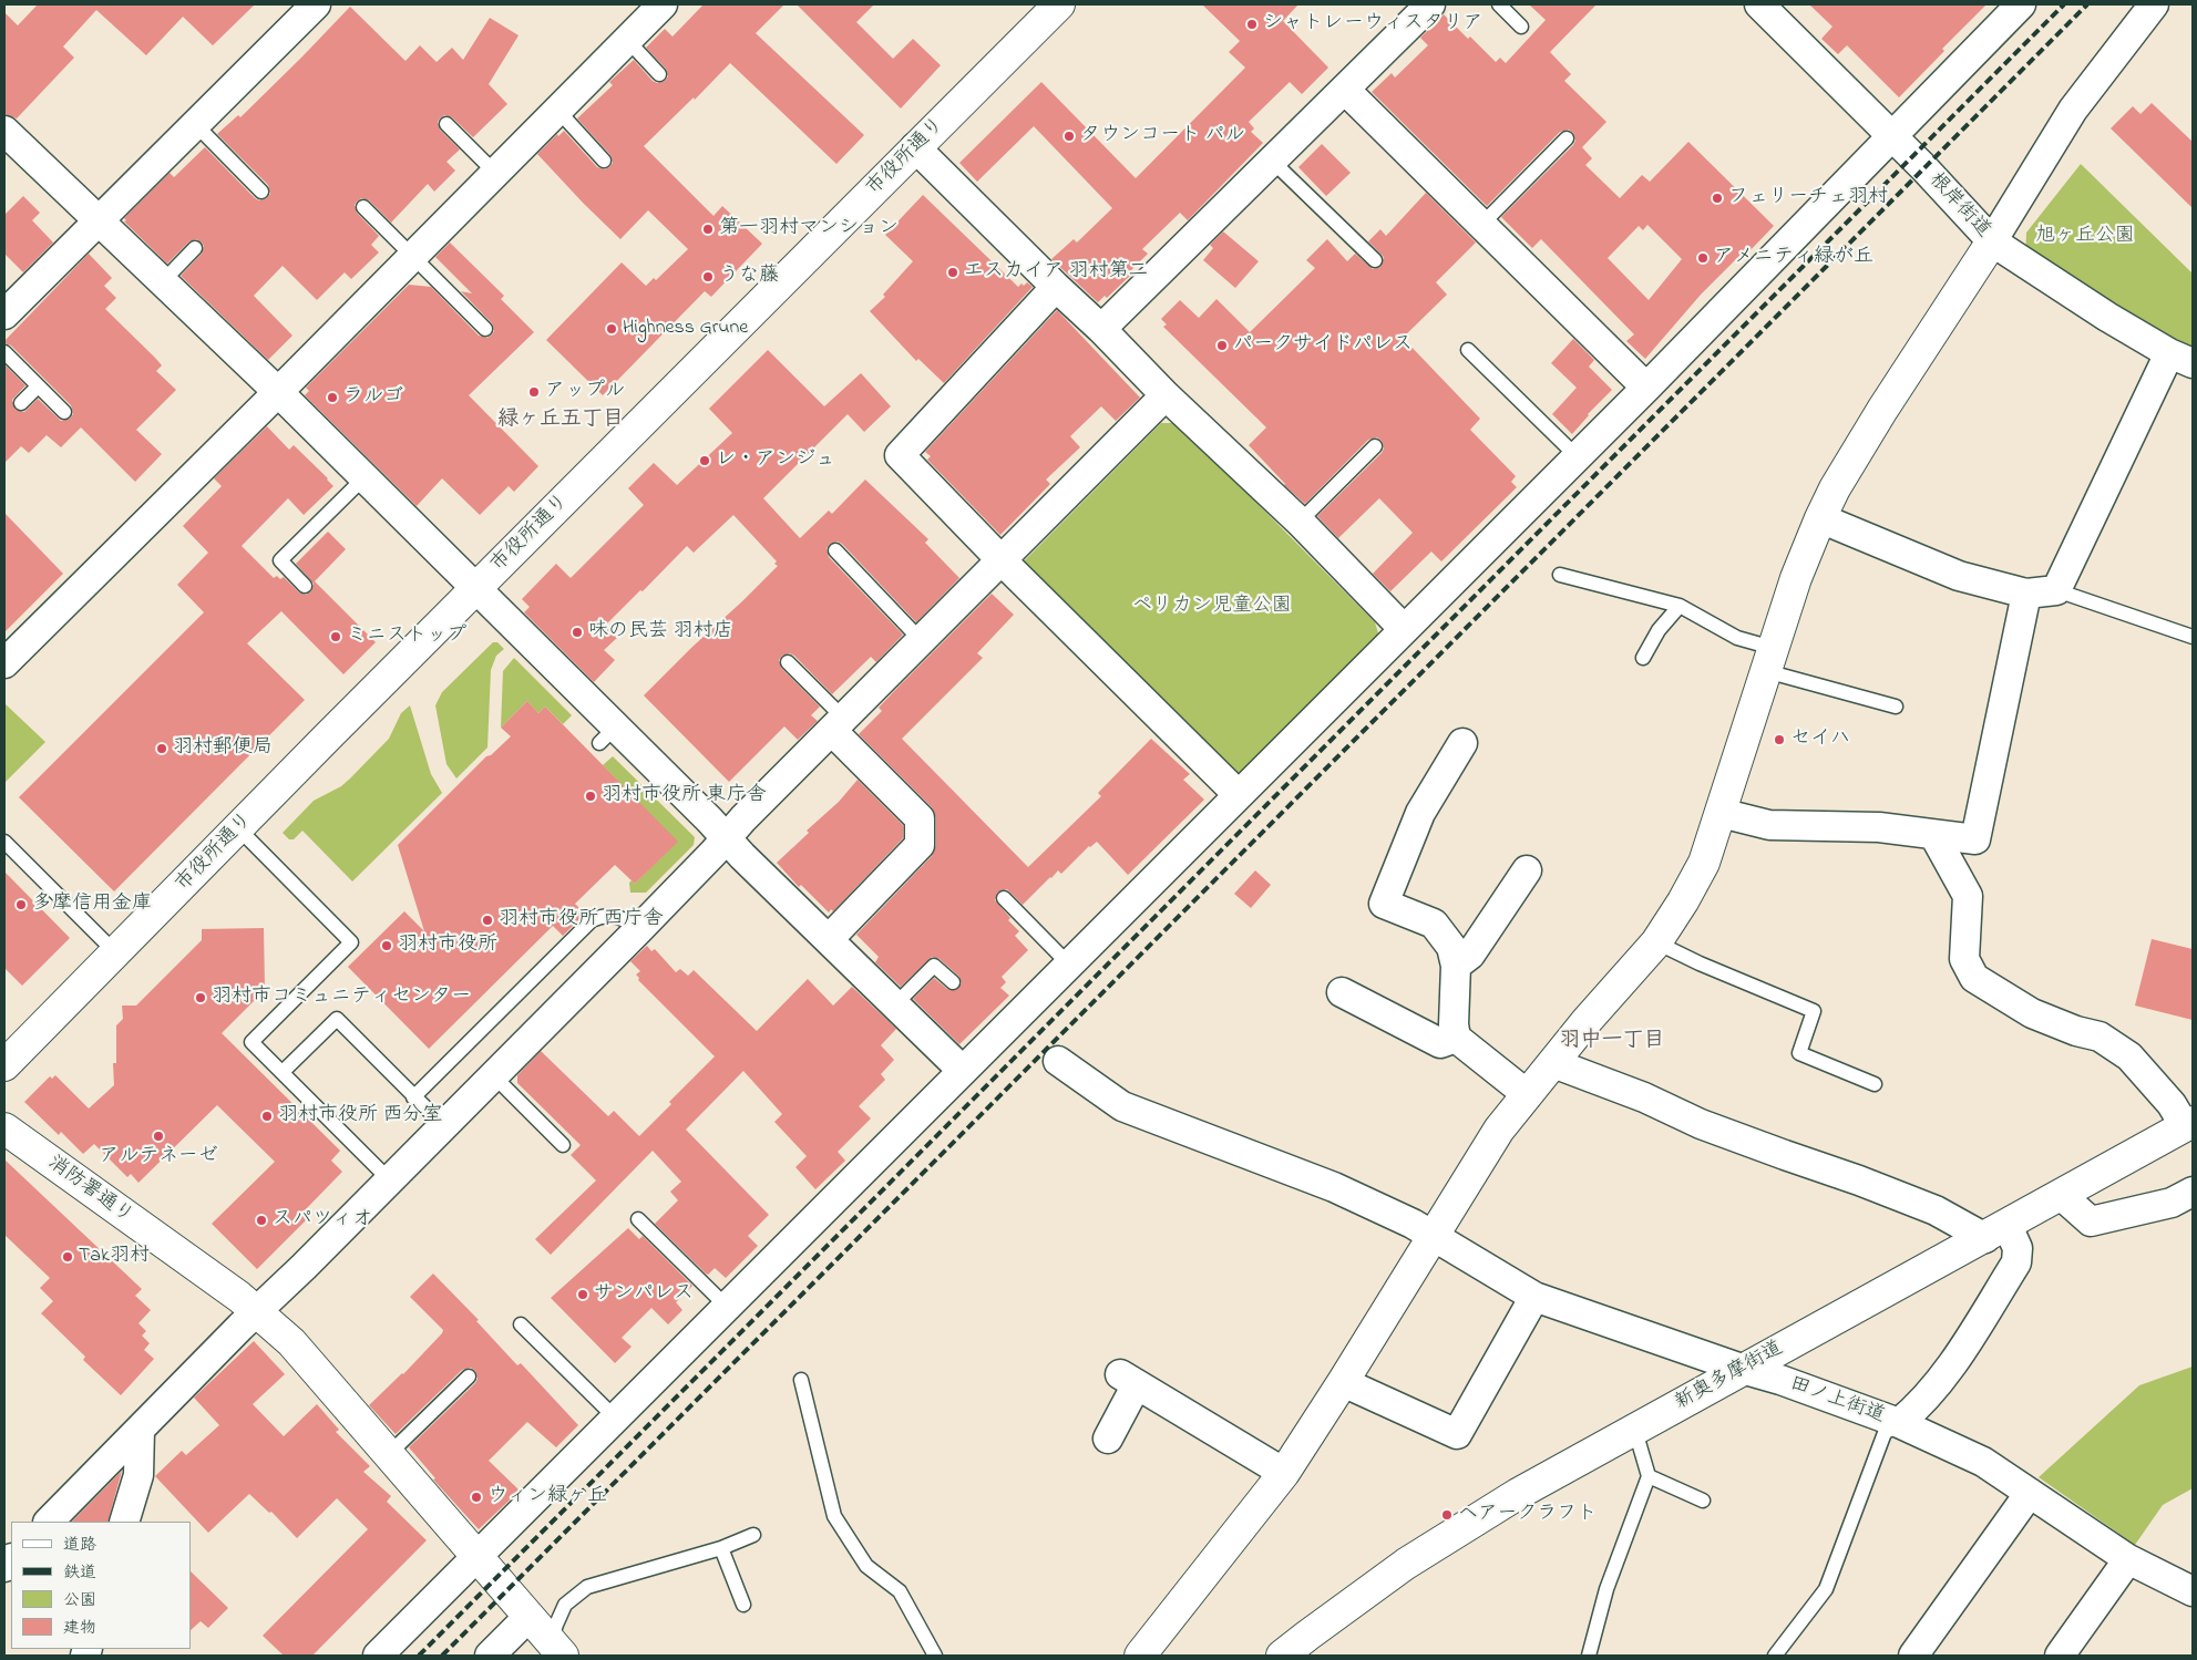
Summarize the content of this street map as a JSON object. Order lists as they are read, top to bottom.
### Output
{
  "streets": {
    "street": [
      "市役所通り",
      "根岸街道",
      "消防署通り",
      "新奥多摩街道",
      "田ノ上街道"
    ]
  },
  "crossings": [
    ["新奥多摩街道", "田ノ上街道"]
  ],
  "districts": ["緑ヶ丘五丁目", "羽中一丁目"],
  "parks": ["旭ヶ丘公園", "ペリカン児童公園"],
  "places": [
    "シャトレーウィスタリア",
    "タウンコート パル",
    "フェリーチェ羽村",
    "第一羽村マンション",
    "アメニティ緑が丘",
    "エスカイア 羽村第二",
    "うな藤",
    "Highness Grune",
    "パークサイドパレス",
    "アップル",
    "ラルゴ",
    "レ・アンジュ",
    "味の民芸 羽村店",
    "ミニストップ",
    "セイハ",
    "羽村郵便局",
    "羽村市役所 東庁舎",
    "多摩信用金庫",
    "羽村市役所 西庁舎",
    "羽村市役所",
    "羽村市コミュニティセンター",
    "羽村市役所 西分室",
    "アルテネーゼ",
    "スパツィオ",
    "Tak羽村",
    "サンパレス",
    "ウィン緑ヶ丘",
    "ヘアークラフト"
  ],
  "legend": [
    "道路",
    "鉄道",
    "公園",
    "建物"
  ]
}
